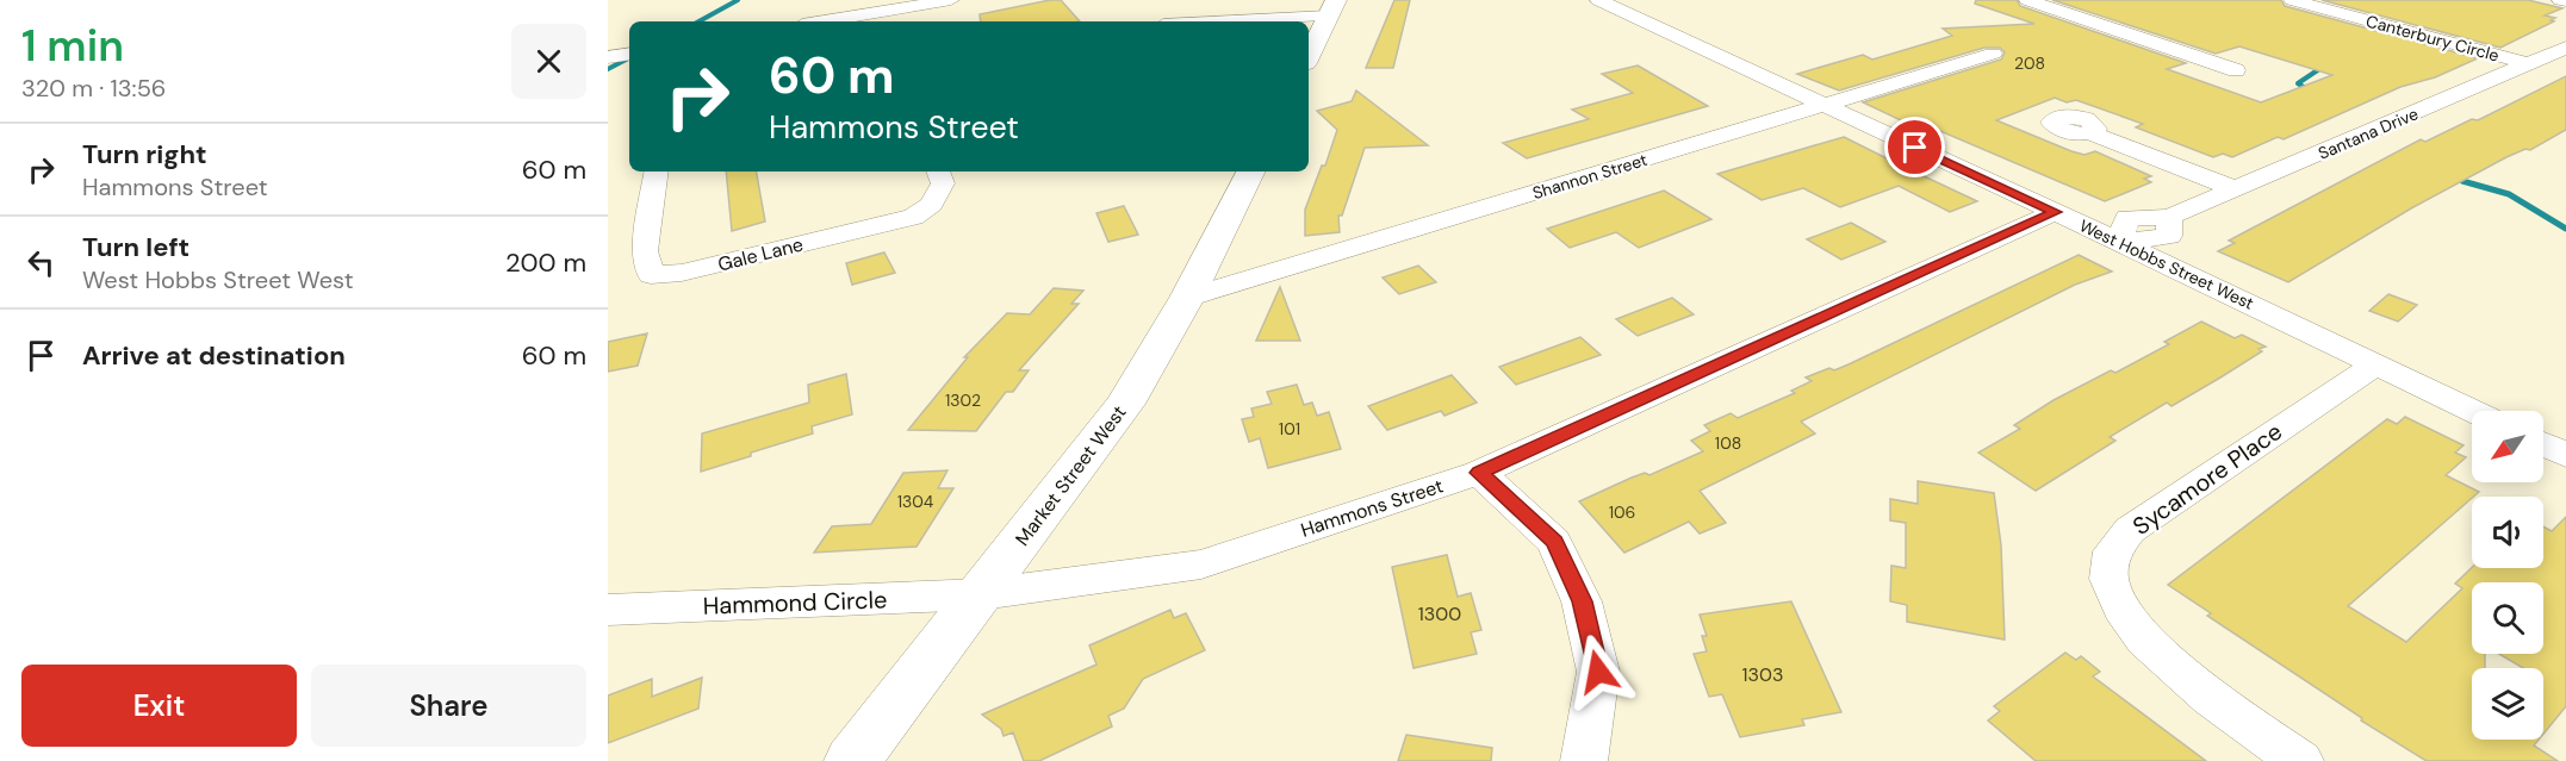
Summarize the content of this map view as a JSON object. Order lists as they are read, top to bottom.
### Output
{
  "streets": {
    "main road": ["Market Street West"],
    "street": [
      "Canterbury Circle",
      "Santana Drive",
      "Shannon Street",
      "Gale Lane",
      "West Hobbs Street West",
      "Sycamore Place",
      "Hammons Street",
      "Hammond Circle"
    ]
  },
  "crossings": [
    ["Canterbury Circle", "Santana Drive"],
    ["Santana Drive", "West Hobbs Street West"],
    ["Shannon Street", "West Hobbs Street West"],
    ["Shannon Street", "Market Street West"],
    ["West Hobbs Street West", "Sycamore Place"],
    ["West Hobbs Street West", "Hammons Street"],
    ["Market Street West", "Hammons Street"],
    ["Market Street West", "Hammond Circle"],
    ["Hammons Street", "Hammond Circle"]
  ],
  "house_numbers": [
    "208",
    "1302",
    "101",
    "108",
    "1304",
    "106",
    "1300",
    "1303"
  ],
  "north": "bottom left",
  "page": {
    "heading": ["1 min", "320 m · 13:56"],
    "turn": ["60 m", "Hammons Street"],
    "list": [
      {
        "name": "Turn right",
        "note": "Hammons Street",
        "value": "60 m"
      },
      {
        "name": "Turn left",
        "note": "West Hobbs Street West",
        "value": "200 m"
      },
      {
        "name": "Arrive at destination",
        "value": "60 m"
      }
    ],
    "buttons": ["Exit", "Share"]
  }
}
